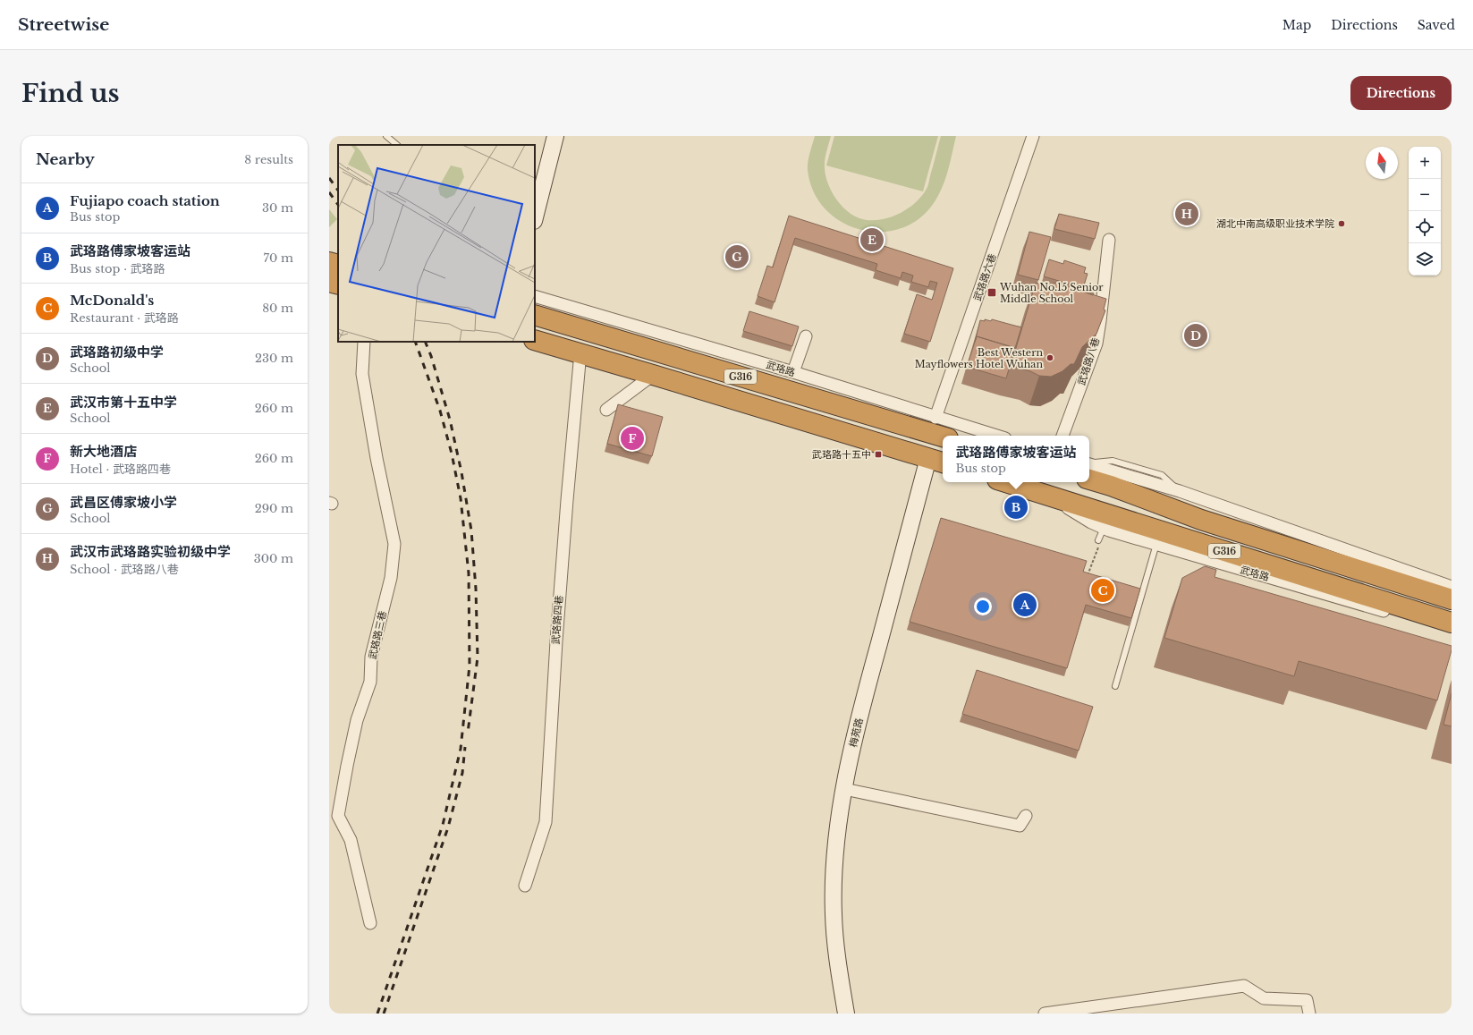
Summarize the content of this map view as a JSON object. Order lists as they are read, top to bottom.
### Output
{
  "streets": {
    "highway": ["武珞路", "G316"],
    "street": [
      "武珞路六巷",
      "武珞路八巷",
      "武珞路四巷",
      "武珞路三巷",
      "梅苑路"
    ]
  },
  "crossings": [
    ["武珞路六巷", "武珞路"],
    ["G316", "武珞路四巷"],
    ["G316", "梅苑路"]
  ],
  "places": {
    "other": ["湖北中南高级职业技术学院", "Best Western Mayflowers Hotel Wuhan"],
    "transit": ["Wuhan No.15 Senior Middle School", "武珞路十五中"]
  },
  "north": "top",
  "page": {
    "header": "Streetwise",
    "nav": ["Map", "Directions", "Saved"],
    "buttons": "Directions",
    "title": "Find us",
    "heading": ["Nearby", "8 results"],
    "map_buttons": ["+", "−"],
    "list": [
      {
        "mark": "A",
        "name": "Fujiapo coach station",
        "note": "Bus stop",
        "value": "30 m"
      },
      {
        "mark": "B",
        "name": "武珞路傅家坡客运站",
        "note": "Bus stop · 武珞路",
        "value": "70 m"
      },
      {
        "mark": "C",
        "name": "McDonald's",
        "note": "Restaurant · 武珞路",
        "value": "80 m"
      },
      {
        "mark": "D",
        "name": "武珞路初级中学",
        "note": "School",
        "value": "230 m"
      },
      {
        "mark": "E",
        "name": "武汉市第十五中学",
        "note": "School",
        "value": "260 m"
      },
      {
        "mark": "F",
        "name": "新大地酒店",
        "note": "Hotel · 武珞路四巷",
        "value": "260 m"
      },
      {
        "mark": "G",
        "name": "武昌区傅家坡小学",
        "note": "School",
        "value": "290 m"
      },
      {
        "mark": "H",
        "name": "武汉市武珞路实验初级中学",
        "note": "School · 武珞路八巷",
        "value": "300 m"
      }
    ],
    "pins": [
      "H",
      "E",
      "G",
      "D",
      "F",
      "B",
      "C",
      "A"
    ],
    "popup": ["武珞路傅家坡客运站", "Bus stop"]
  }
}
